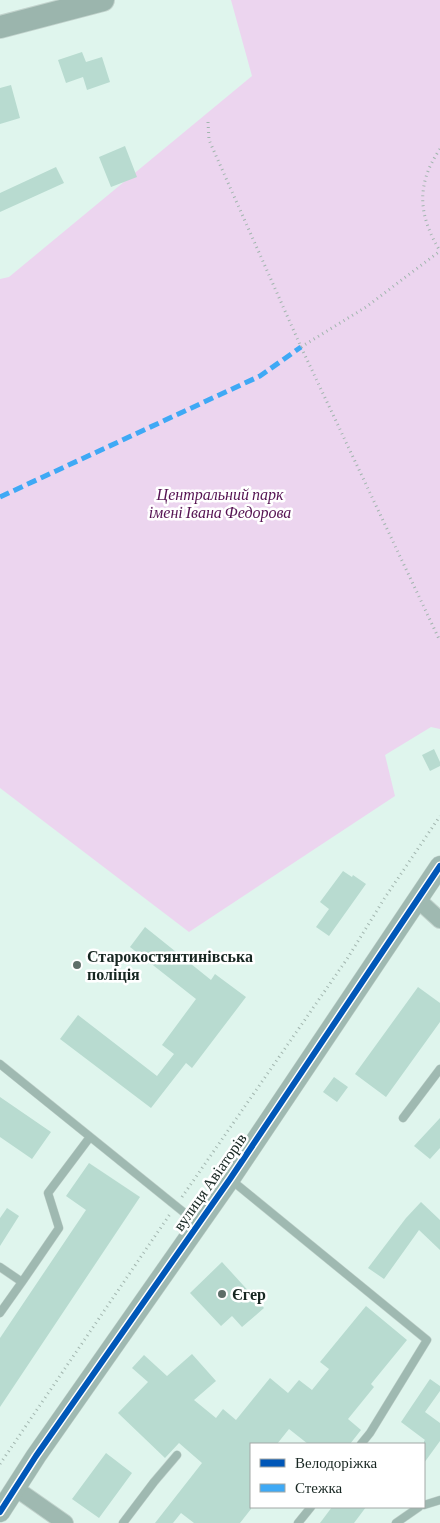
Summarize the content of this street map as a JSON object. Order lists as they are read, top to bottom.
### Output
{
  "streets": {
    "street": ["вулиця Авіаторів"]
  },
  "parks": ["Центральний парк імені Івана Федорова"],
  "places": ["Старокостянтинівська поліція", "Єгер"],
  "legend": ["Велодоріжка", "Стежка"]
}
